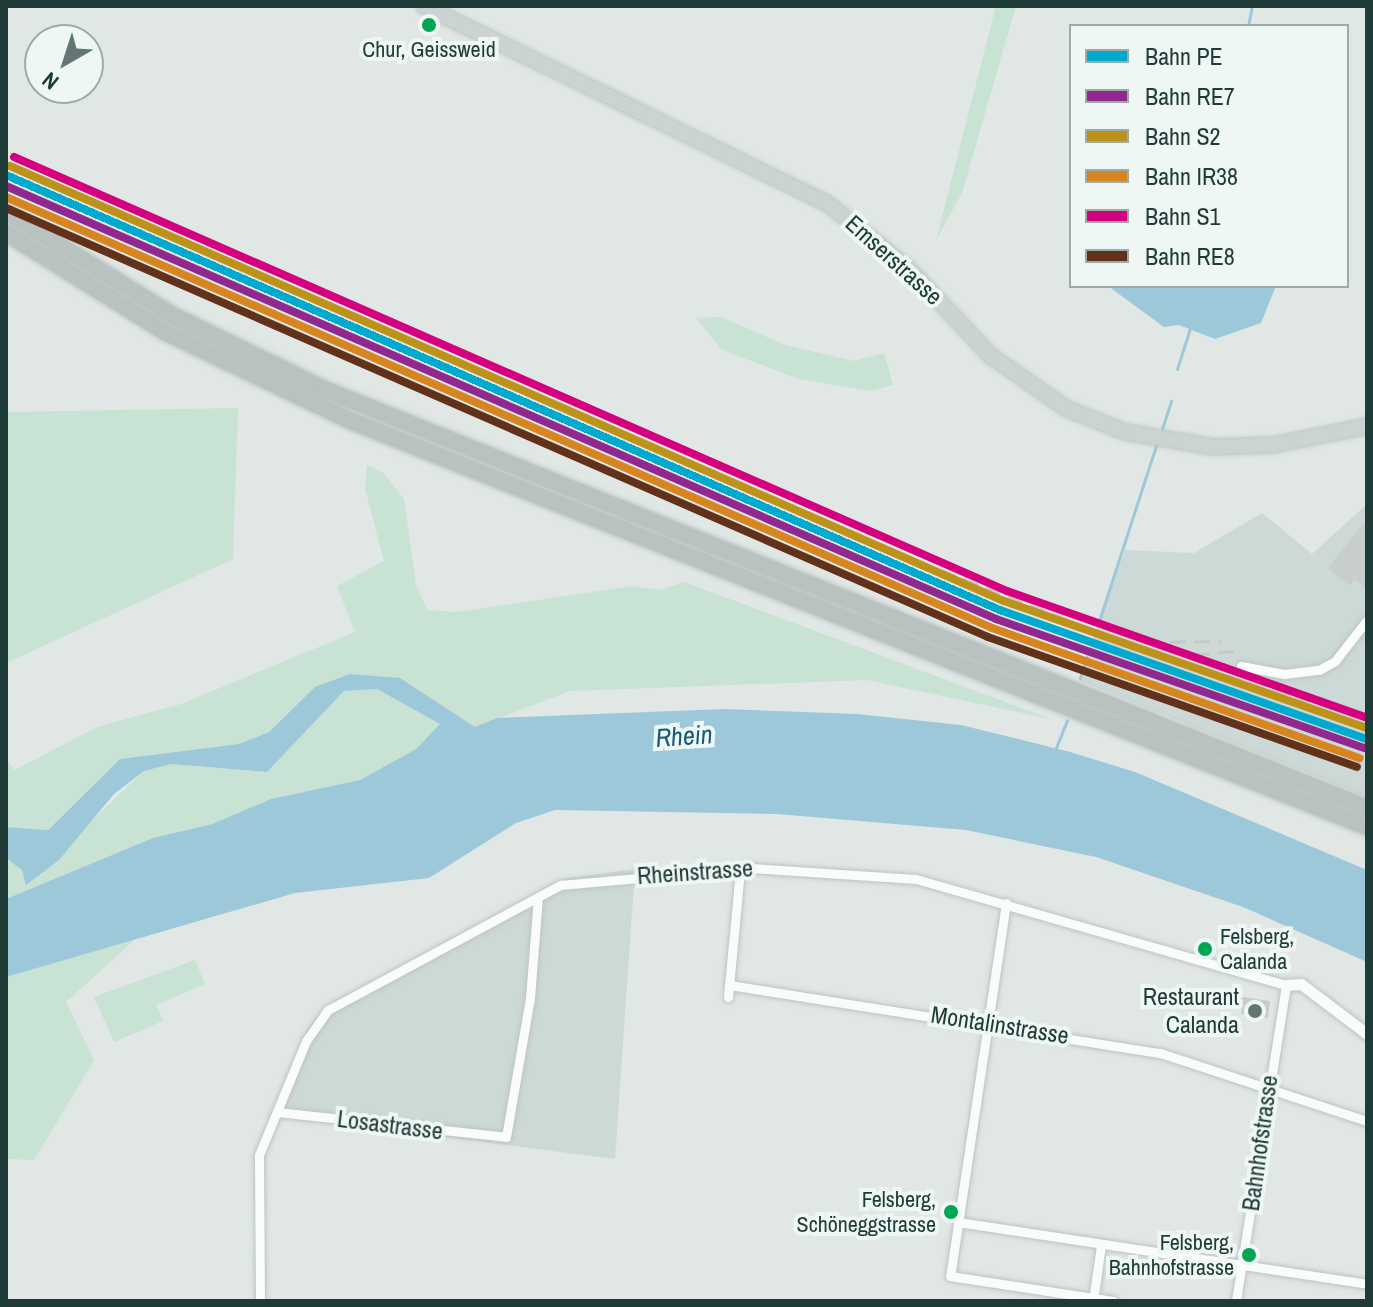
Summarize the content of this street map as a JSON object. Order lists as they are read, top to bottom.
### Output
{
  "streets": {
    "main road": ["Emserstrasse"],
    "street": [
      "Rheinstrasse",
      "Montalinstrasse",
      "Losastrasse",
      "Bahnhofstrasse"
    ]
  },
  "crossings": [
    ["Rheinstrasse", "Losastrasse"],
    ["Rheinstrasse", "Bahnhofstrasse"],
    ["Montalinstrasse", "Bahnhofstrasse"]
  ],
  "water": ["Rhein"],
  "places": [
    "Chur, Geissweid",
    "Felsberg, Calanda",
    "Restaurant Calanda",
    "Felsberg, Schöneggstrasse",
    "Felsberg, Bahnhofstrasse"
  ],
  "lines": [
    "rail line S1",
    "rail line S2",
    "rail line PE",
    "rail line RE7",
    "rail line IR38",
    "rail line RE8"
  ],
  "legend": [
    "Bahn PE",
    "Bahn RE7",
    "Bahn S2",
    "Bahn IR38",
    "Bahn S1",
    "Bahn RE8"
  ],
  "north": "bottom left"
}
